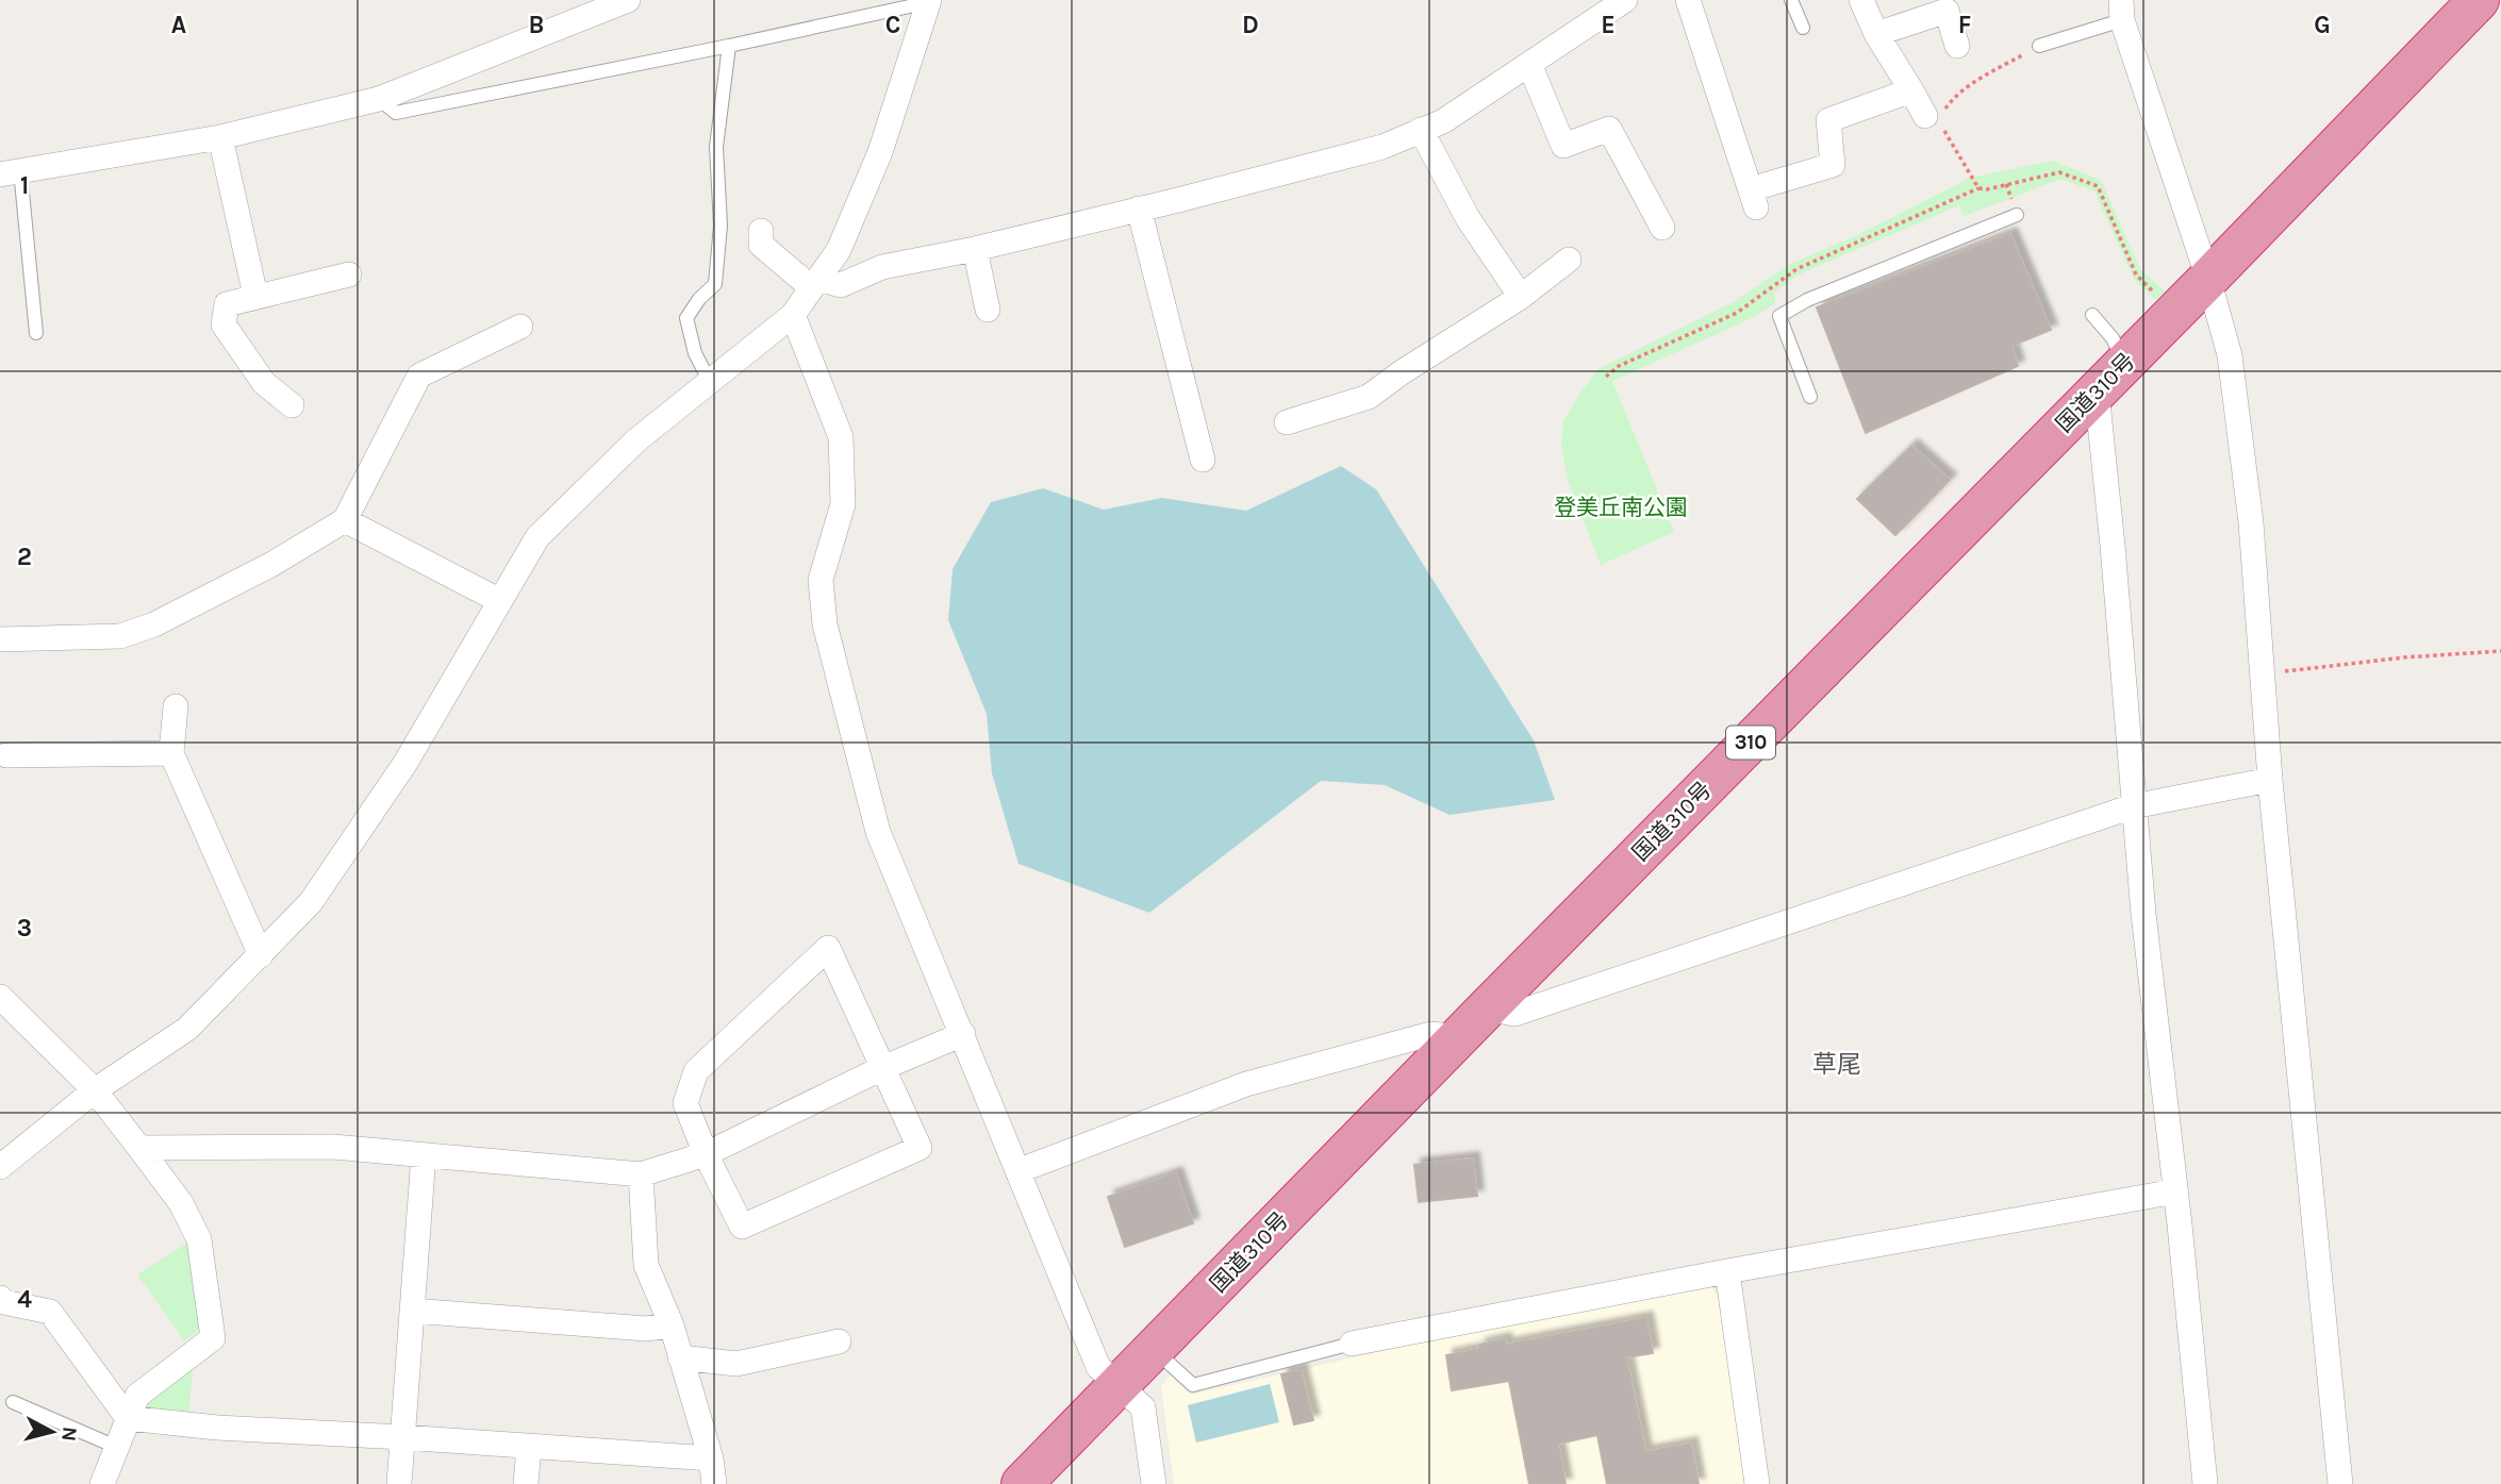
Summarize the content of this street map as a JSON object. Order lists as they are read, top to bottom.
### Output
{
  "streets": {
    "highway": ["国道310号", "310"]
  },
  "districts": ["草尾"],
  "parks": ["登美丘南公園"],
  "north": "right",
  "grid": {
    "columns": [
      "A",
      "B",
      "C",
      "D",
      "E",
      "F",
      "G"
    ],
    "rows": [
      "1",
      "2",
      "3",
      "4"
    ]
  }
}
